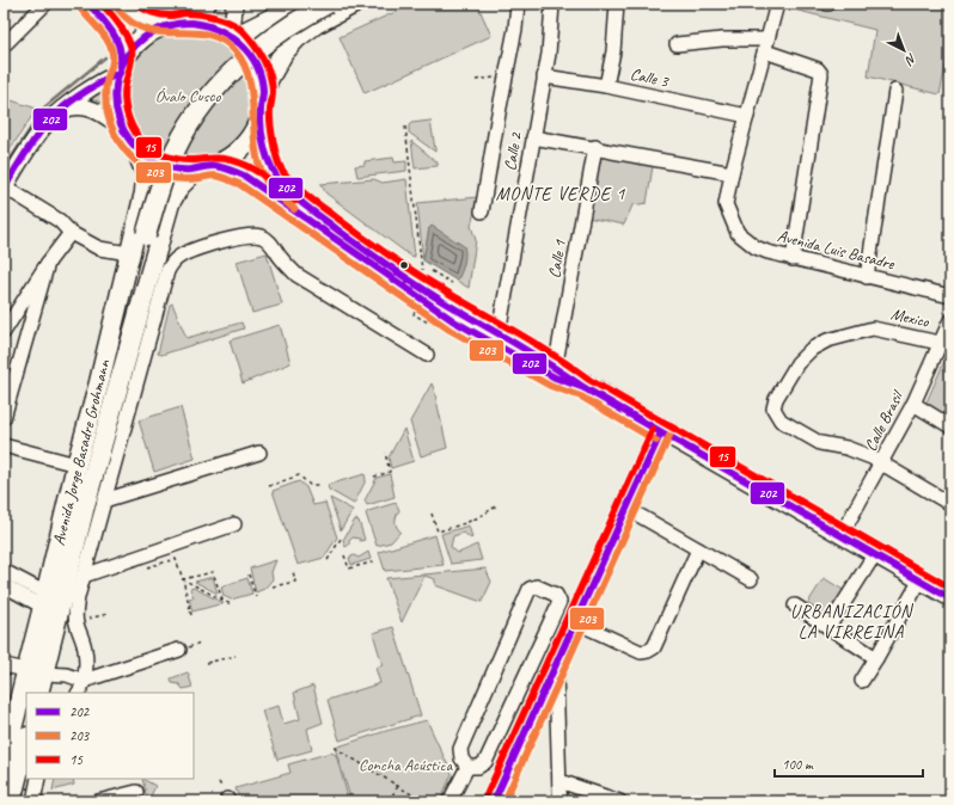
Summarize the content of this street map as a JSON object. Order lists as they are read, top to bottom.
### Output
{
  "streets": {
    "highway": ["Avenida Jorge Basadre Grohmann"],
    "street": [
      "Calle 3",
      "Calle 2",
      "Avenida Luis Basadre",
      "Calle 1",
      "Mexico",
      "Calle Brasil"
    ]
  },
  "crossings": [
    ["Calle 3", "Calle 2"],
    ["Mexico", "Calle Brasil"]
  ],
  "districts": ["MONTE VERDE 1", "URBANIZACIÓN LA VIRREINA"],
  "parks": ["Óvalo Cusco", "Concha Acústica"],
  "lines": ["transit line 202", "transit line 15", "transit line 203"],
  "legend": ["202", "203", "15"],
  "scale_bar": "100 m",
  "north": "bottom right"
}
